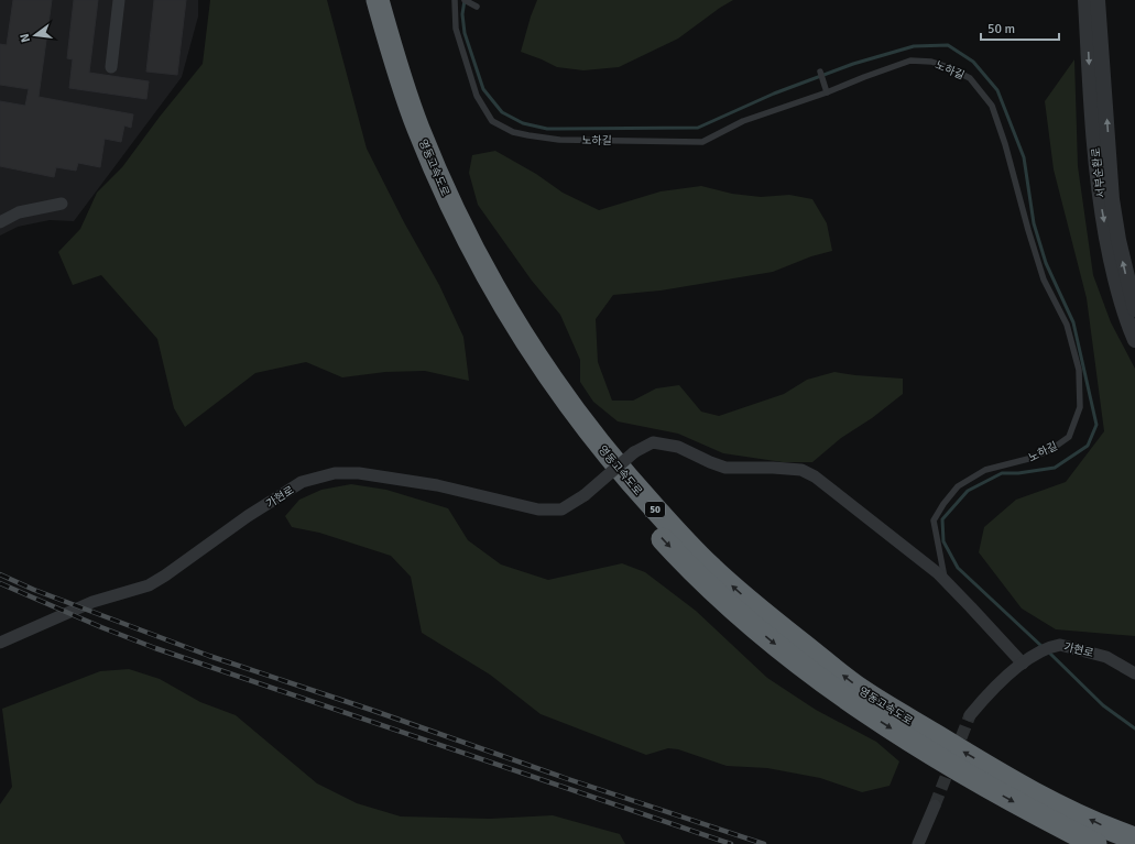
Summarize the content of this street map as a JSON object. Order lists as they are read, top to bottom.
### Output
{
  "streets": {
    "highway": ["영동고속도로", "50"],
    "street": ["서부순환로", "가현로"],
    "lane": ["노하길"]
  },
  "crossings": [
    ["노하길", "가현로"]
  ],
  "scale_bar": "50 m",
  "north": "left"
}
